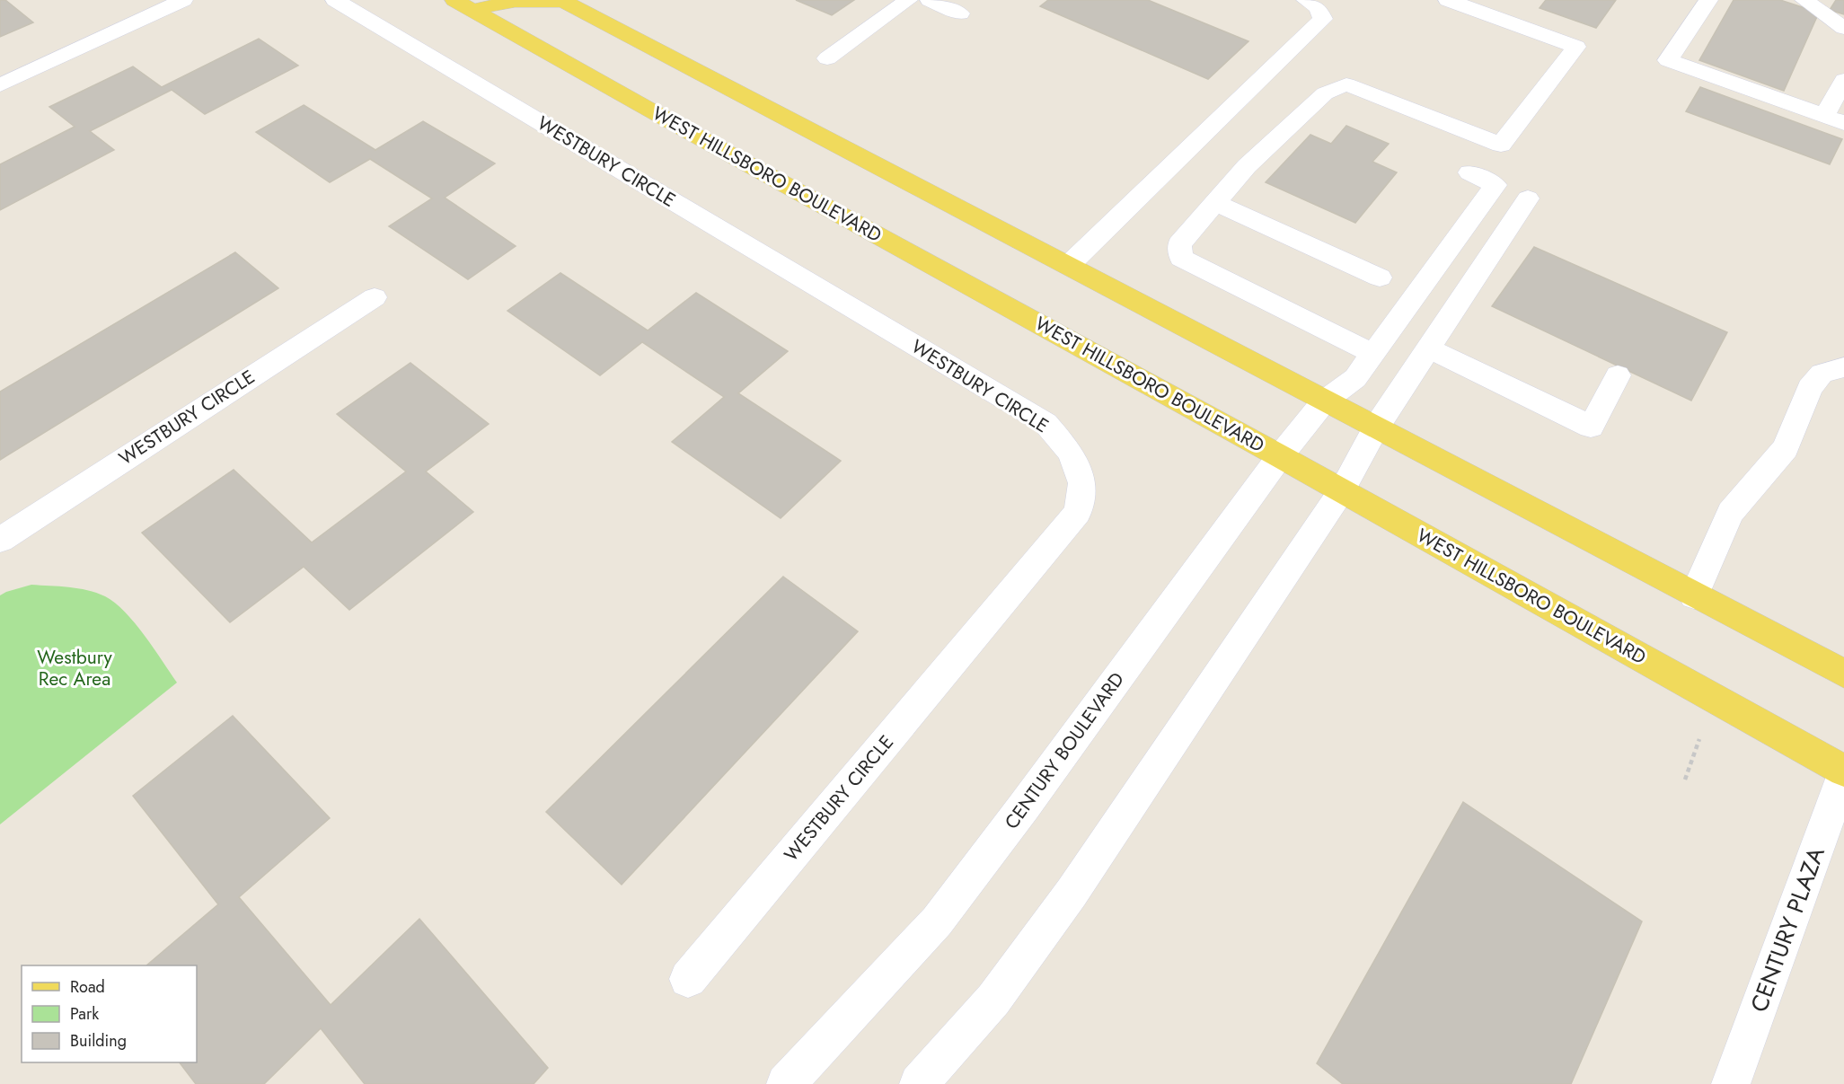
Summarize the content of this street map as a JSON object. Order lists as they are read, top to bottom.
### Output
{
  "streets": {
    "main road": ["WEST HILLSBORO BOULEVARD"],
    "street": ["WESTBURY CIRCLE", "CENTURY BOULEVARD", "CENTURY PLAZA"]
  },
  "crossings": [
    ["WEST HILLSBORO BOULEVARD", "CENTURY BOULEVARD"],
    ["WEST HILLSBORO BOULEVARD", "CENTURY PLAZA"]
  ],
  "parks": ["Westbury Rec Area"],
  "legend": ["Road", "Park", "Building"]
}
